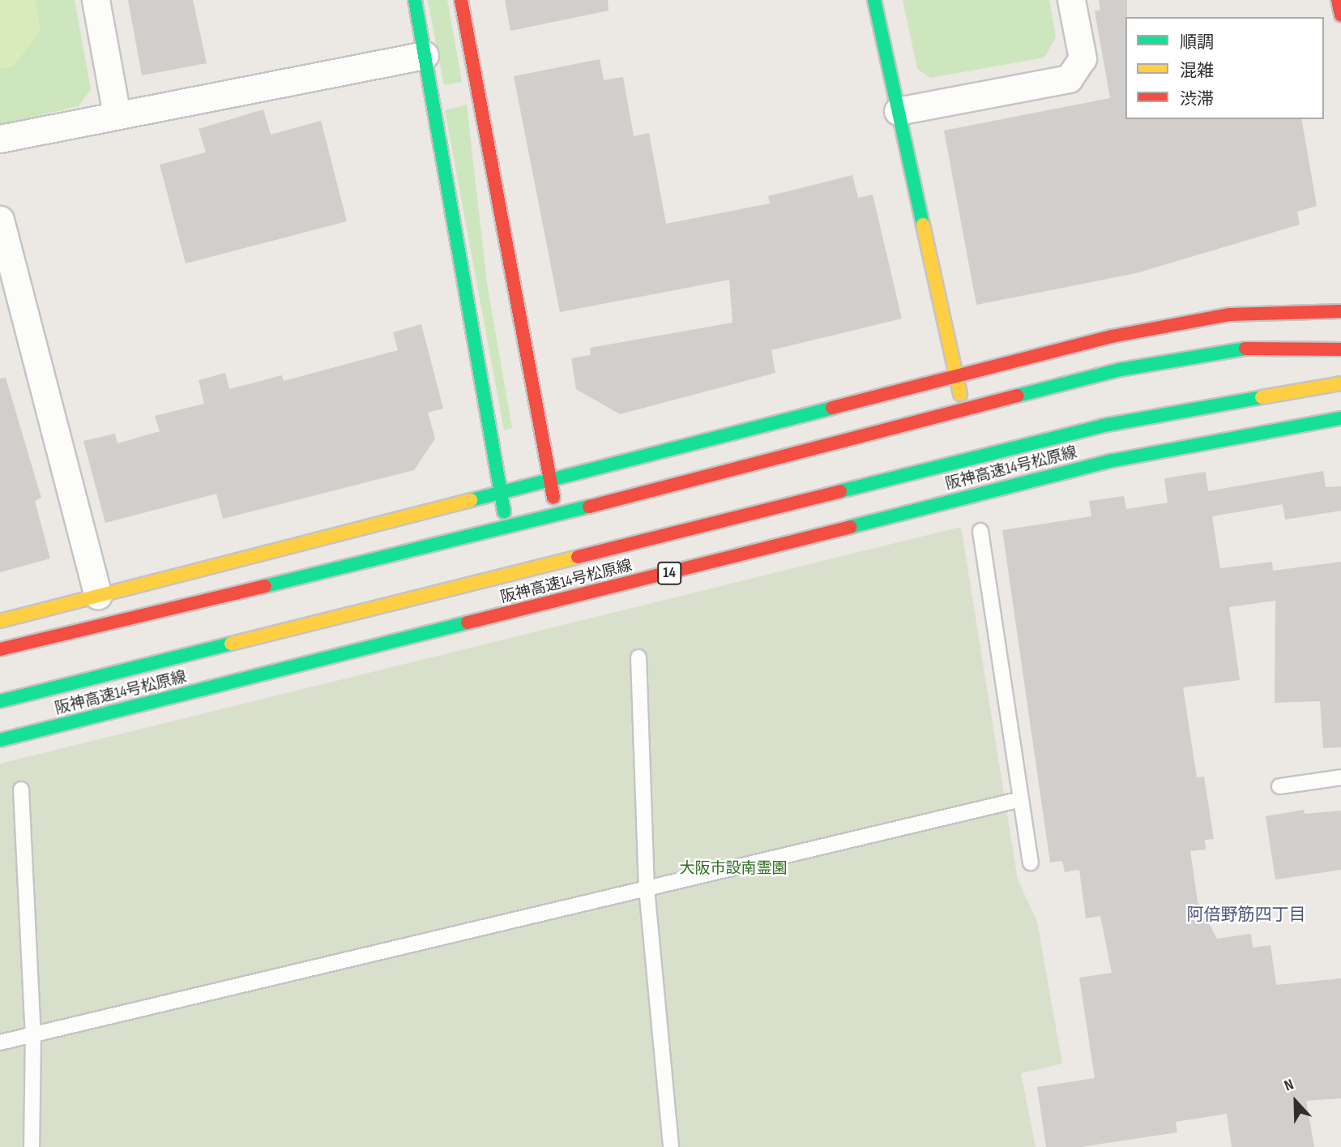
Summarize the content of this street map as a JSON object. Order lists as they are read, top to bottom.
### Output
{
  "streets": {
    "main road": ["阪神高速14号松原線", "14"]
  },
  "districts": ["阿倍野筋四丁目"],
  "parks": ["大阪市設南霊園"],
  "legend": ["順調", "混雑", "渋滞"],
  "north": "top"
}
